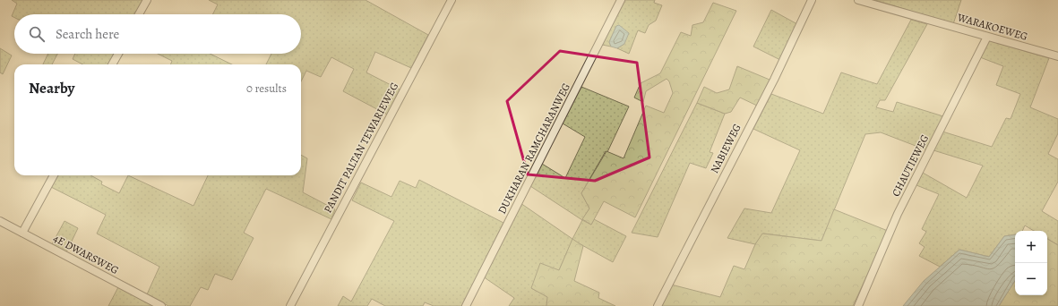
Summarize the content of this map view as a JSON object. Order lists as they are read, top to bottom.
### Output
{
  "streets": {
    "street": [
      "WARAKOEWEG",
      "PANDIT PALTAN TEWARIEWEG",
      "DUKHARAN RAMCHARANWEG",
      "NABIEWEG",
      "CHAUTIEWEG",
      "4E DWARSWEG"
    ]
  },
  "crossings": [
    ["WARAKOEWEG", "CHAUTIEWEG"]
  ],
  "page": {
    "search": "Search here",
    "heading": ["Nearby", "0 results"],
    "map_buttons": ["+", "−"]
  }
}
